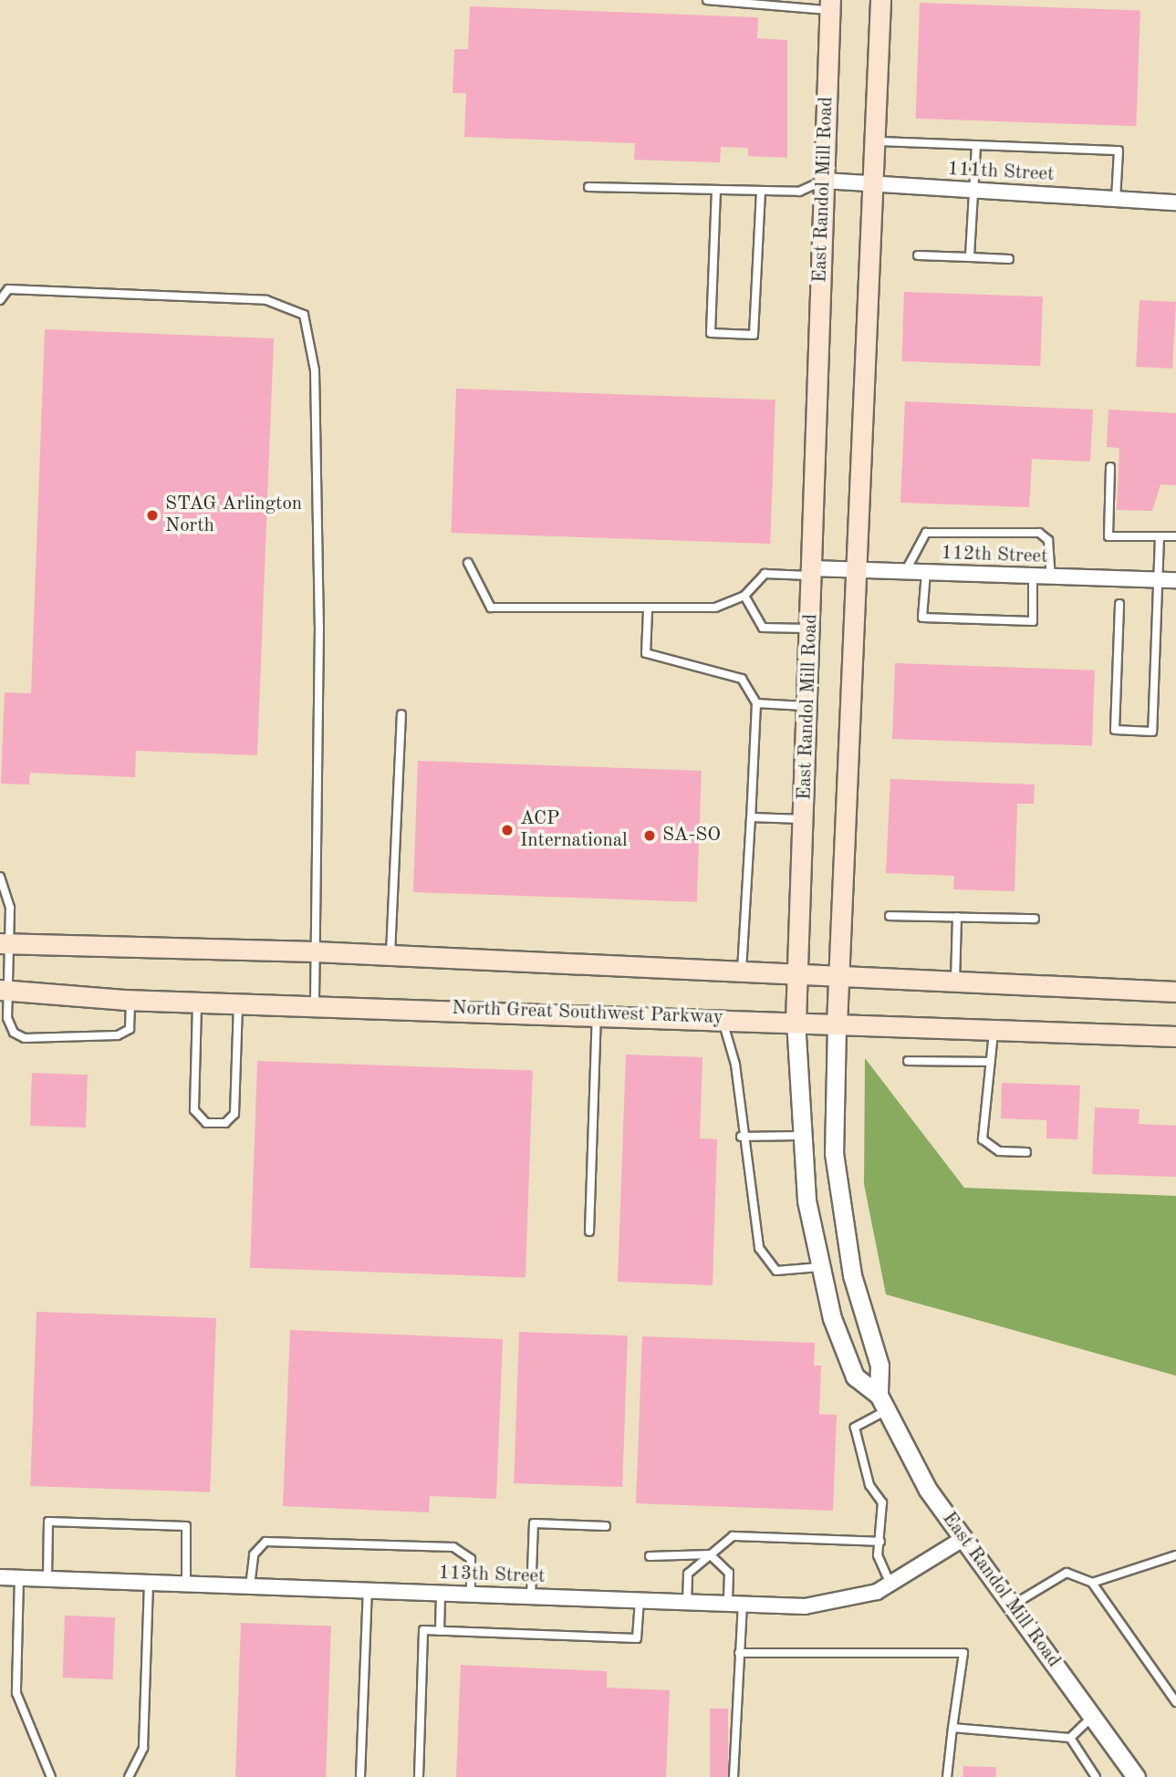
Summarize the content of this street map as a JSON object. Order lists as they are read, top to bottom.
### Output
{
  "streets": {
    "main road": ["East Randol Mill Road", "North Great Southwest Parkway"],
    "street": ["111th Street", "112th Street", "113th Street"]
  },
  "crossings": [
    ["111th Street", "East Randol Mill Road"],
    ["East Randol Mill Road", "112th Street"],
    ["East Randol Mill Road", "North Great Southwest Parkway"],
    ["East Randol Mill Road", "113th Street"]
  ],
  "places": ["STAG Arlington North", "ACP International", "SA-SO"]
}
